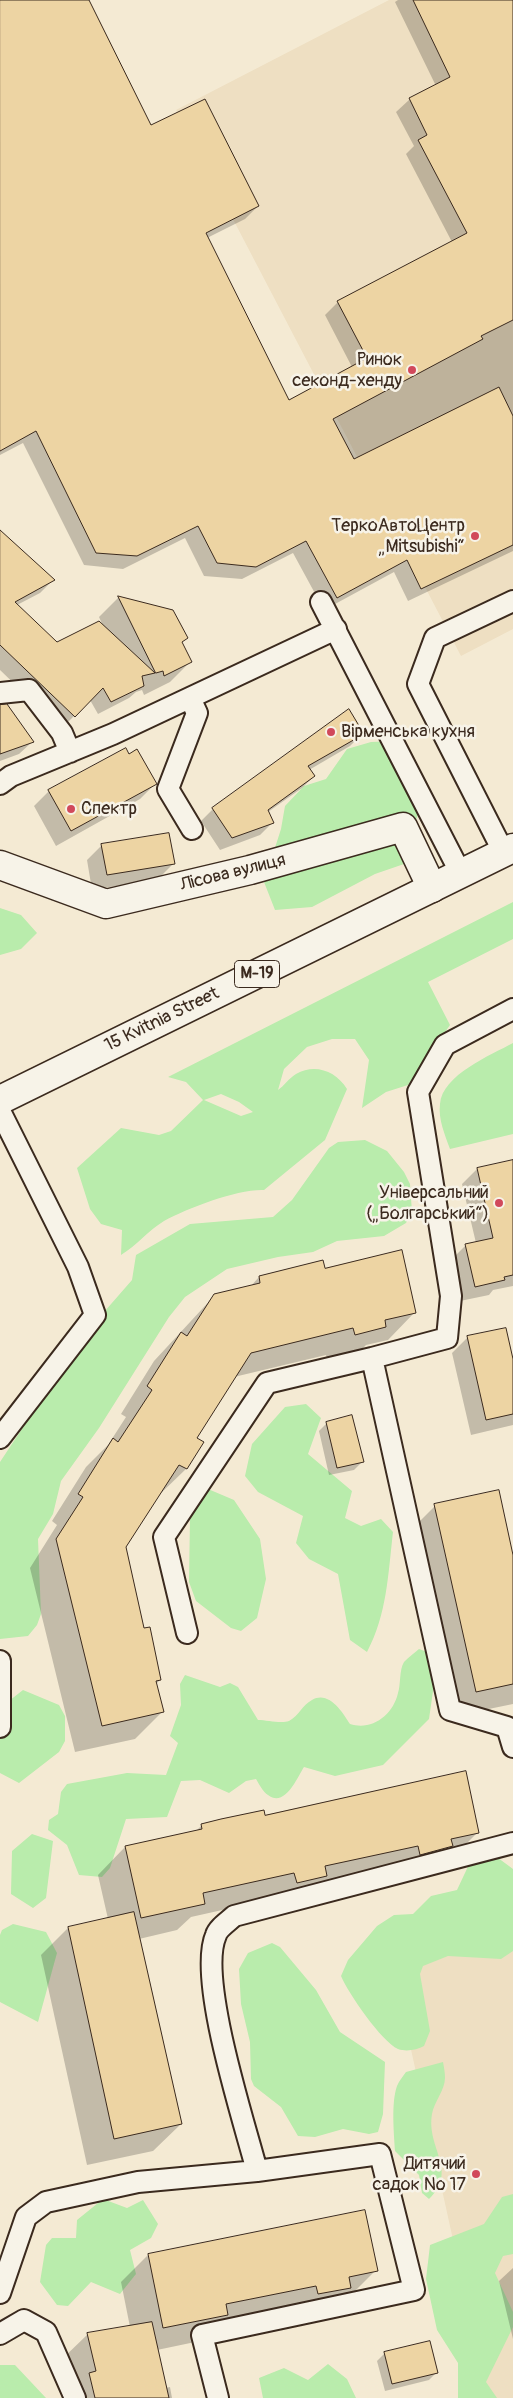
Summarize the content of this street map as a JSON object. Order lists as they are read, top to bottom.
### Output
{
  "streets": {
    "main road": ["Лісова вулиця", "М-19", "15 Kvitnia Street"]
  },
  "crossings": [
    ["Лісова вулиця", "15 Kvitnia Street"]
  ],
  "places": [
    "Ринок секонд-хенду",
    "ТеркоАвтоЦентр „Mitsubishi“",
    "Вірменська кухня",
    "Спектр",
    "Універсальний („Болгарський“)",
    "Дитячий садок № 17"
  ]
}
